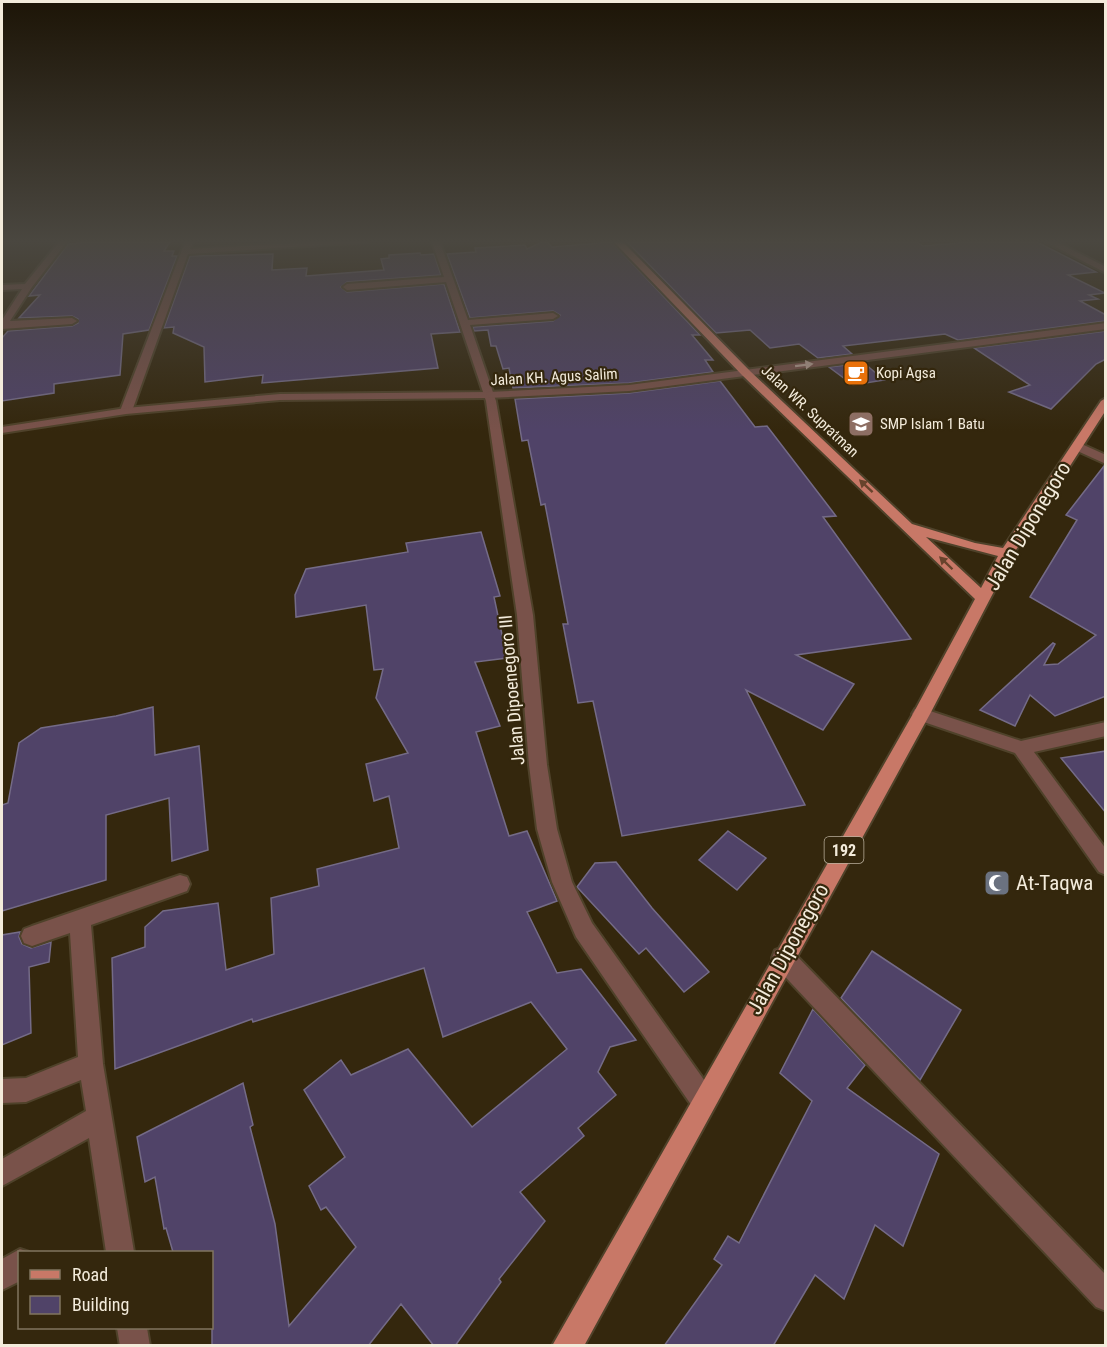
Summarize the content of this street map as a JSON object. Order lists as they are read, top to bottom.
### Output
{
  "streets": {
    "main road": ["Jalan WR. Supratman", "Jalan Diponegoro", "192"],
    "street": ["Jalan KH. Agus Salim", "Jalan Dipoenegoro III"]
  },
  "crossings": [
    ["Jalan KH. Agus Salim", "Jalan WR. Supratman"],
    ["Jalan KH. Agus Salim", "Jalan Dipoenegoro III"],
    ["Jalan WR. Supratman", "Jalan Diponegoro"],
    ["Jalan Diponegoro", "Jalan Dipoenegoro III"]
  ],
  "one_way": ["Jalan WR. Supratman"],
  "places": {
    "cafe": ["Kopi Agsa"],
    "school or university": ["SMP Islam 1 Batu"],
    "mosque": ["At-Taqwa"]
  },
  "legend": ["Road", "Building"]
}
